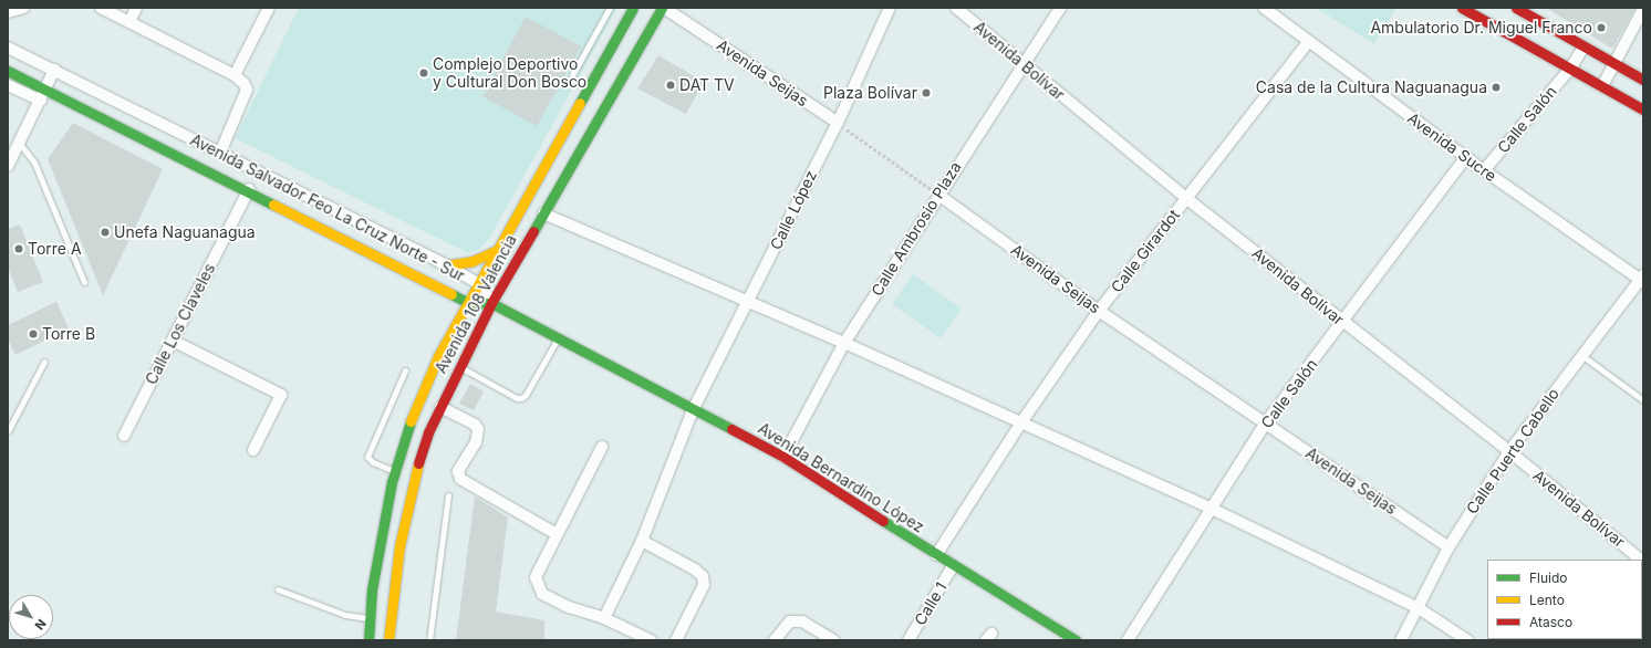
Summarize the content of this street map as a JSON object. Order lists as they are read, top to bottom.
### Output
{
  "streets": {
    "street": [
      "Avenida Bolívar",
      "Avenida Seijas",
      "Calle Salón",
      "Avenida Sucre",
      "Avenida Salvador Feo La Cruz Norte - Sur",
      "Calle López",
      "Calle Ambrosio Plaza",
      "Calle Girardot",
      "Avenida 108 Valencia",
      "Calle Los Claveles",
      "Calle Puerto Cabello",
      "Avenida Bernardino López",
      "Calle 1"
    ]
  },
  "crossings": [
    ["Avenida Bolívar", "Calle Salón"],
    ["Avenida Bolívar", "Calle Ambrosio Plaza"],
    ["Avenida Bolívar", "Calle Girardot"],
    ["Avenida Bolívar", "Calle Puerto Cabello"],
    ["Avenida Seijas", "Calle Salón"],
    ["Avenida Seijas", "Calle López"],
    ["Avenida Seijas", "Calle Ambrosio Plaza"],
    ["Avenida Seijas", "Calle Girardot"],
    ["Avenida Seijas", "Avenida 108 Valencia"],
    ["Avenida Seijas", "Calle Puerto Cabello"],
    ["Calle Salón", "Avenida Sucre"],
    ["Avenida Sucre", "Calle Girardot"],
    ["Avenida Sucre", "Calle Puerto Cabello"],
    ["Avenida Salvador Feo La Cruz Norte - Sur", "Avenida 108 Valencia"],
    ["Avenida Salvador Feo La Cruz Norte - Sur", "Calle Los Claveles"],
    ["Avenida Salvador Feo La Cruz Norte - Sur", "Avenida Bernardino López"],
    ["Calle López", "Avenida Bernardino López"],
    ["Calle Ambrosio Plaza", "Avenida Bernardino López"],
    ["Calle Girardot", "Avenida Bernardino López"],
    ["Avenida 108 Valencia", "Avenida Bernardino López"],
    ["Avenida Bernardino López", "Calle 1"]
  ],
  "places": [
    "Ambulatorio Dr. Miguel Franco",
    "Complejo Deportivo y Cultural Don Bosco",
    "DAT TV",
    "Casa de la Cultura Naguanagua",
    "Plaza Bolívar",
    "Unefa Naguanagua",
    "Torre A",
    "Torre B"
  ],
  "legend": ["Fluido", "Lento", "Atasco"],
  "north": "bottom right"
}
